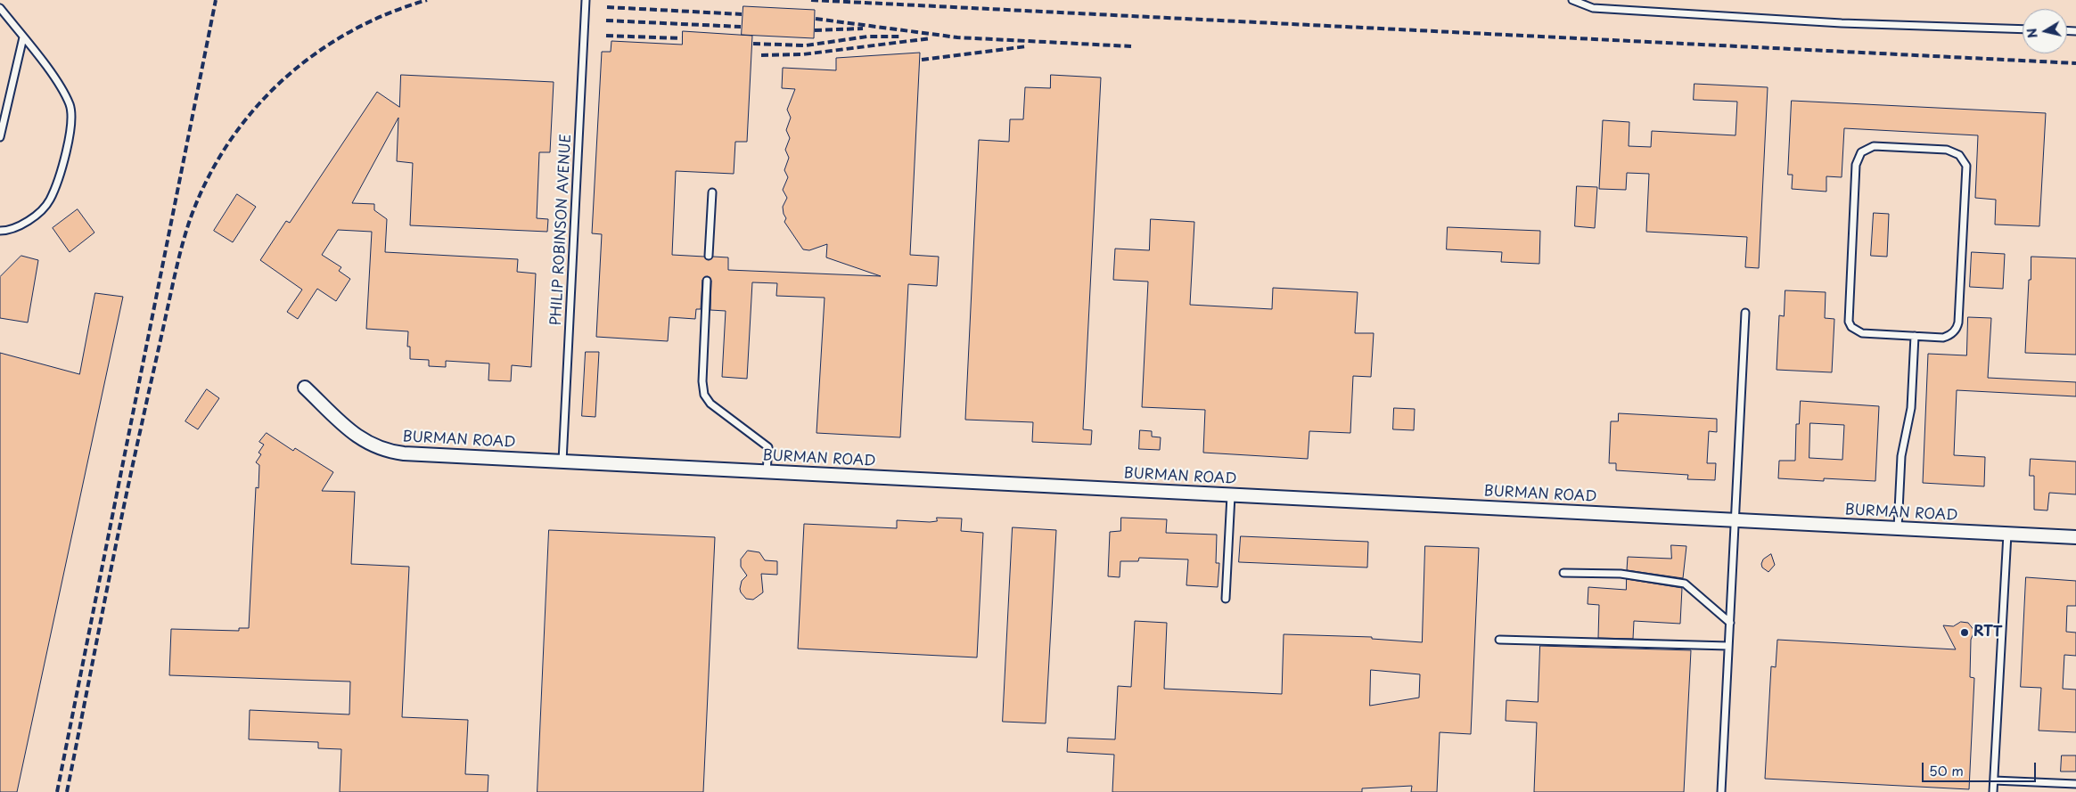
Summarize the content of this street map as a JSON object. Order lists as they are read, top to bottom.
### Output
{
  "streets": {
    "street": ["BURMAN ROAD"],
    "lane": ["PHILIP ROBINSON AVENUE"]
  },
  "crossings": [
    ["PHILIP ROBINSON AVENUE", "BURMAN ROAD"]
  ],
  "places": ["RTT"],
  "scale_bar": "50 m",
  "north": "left"
}
